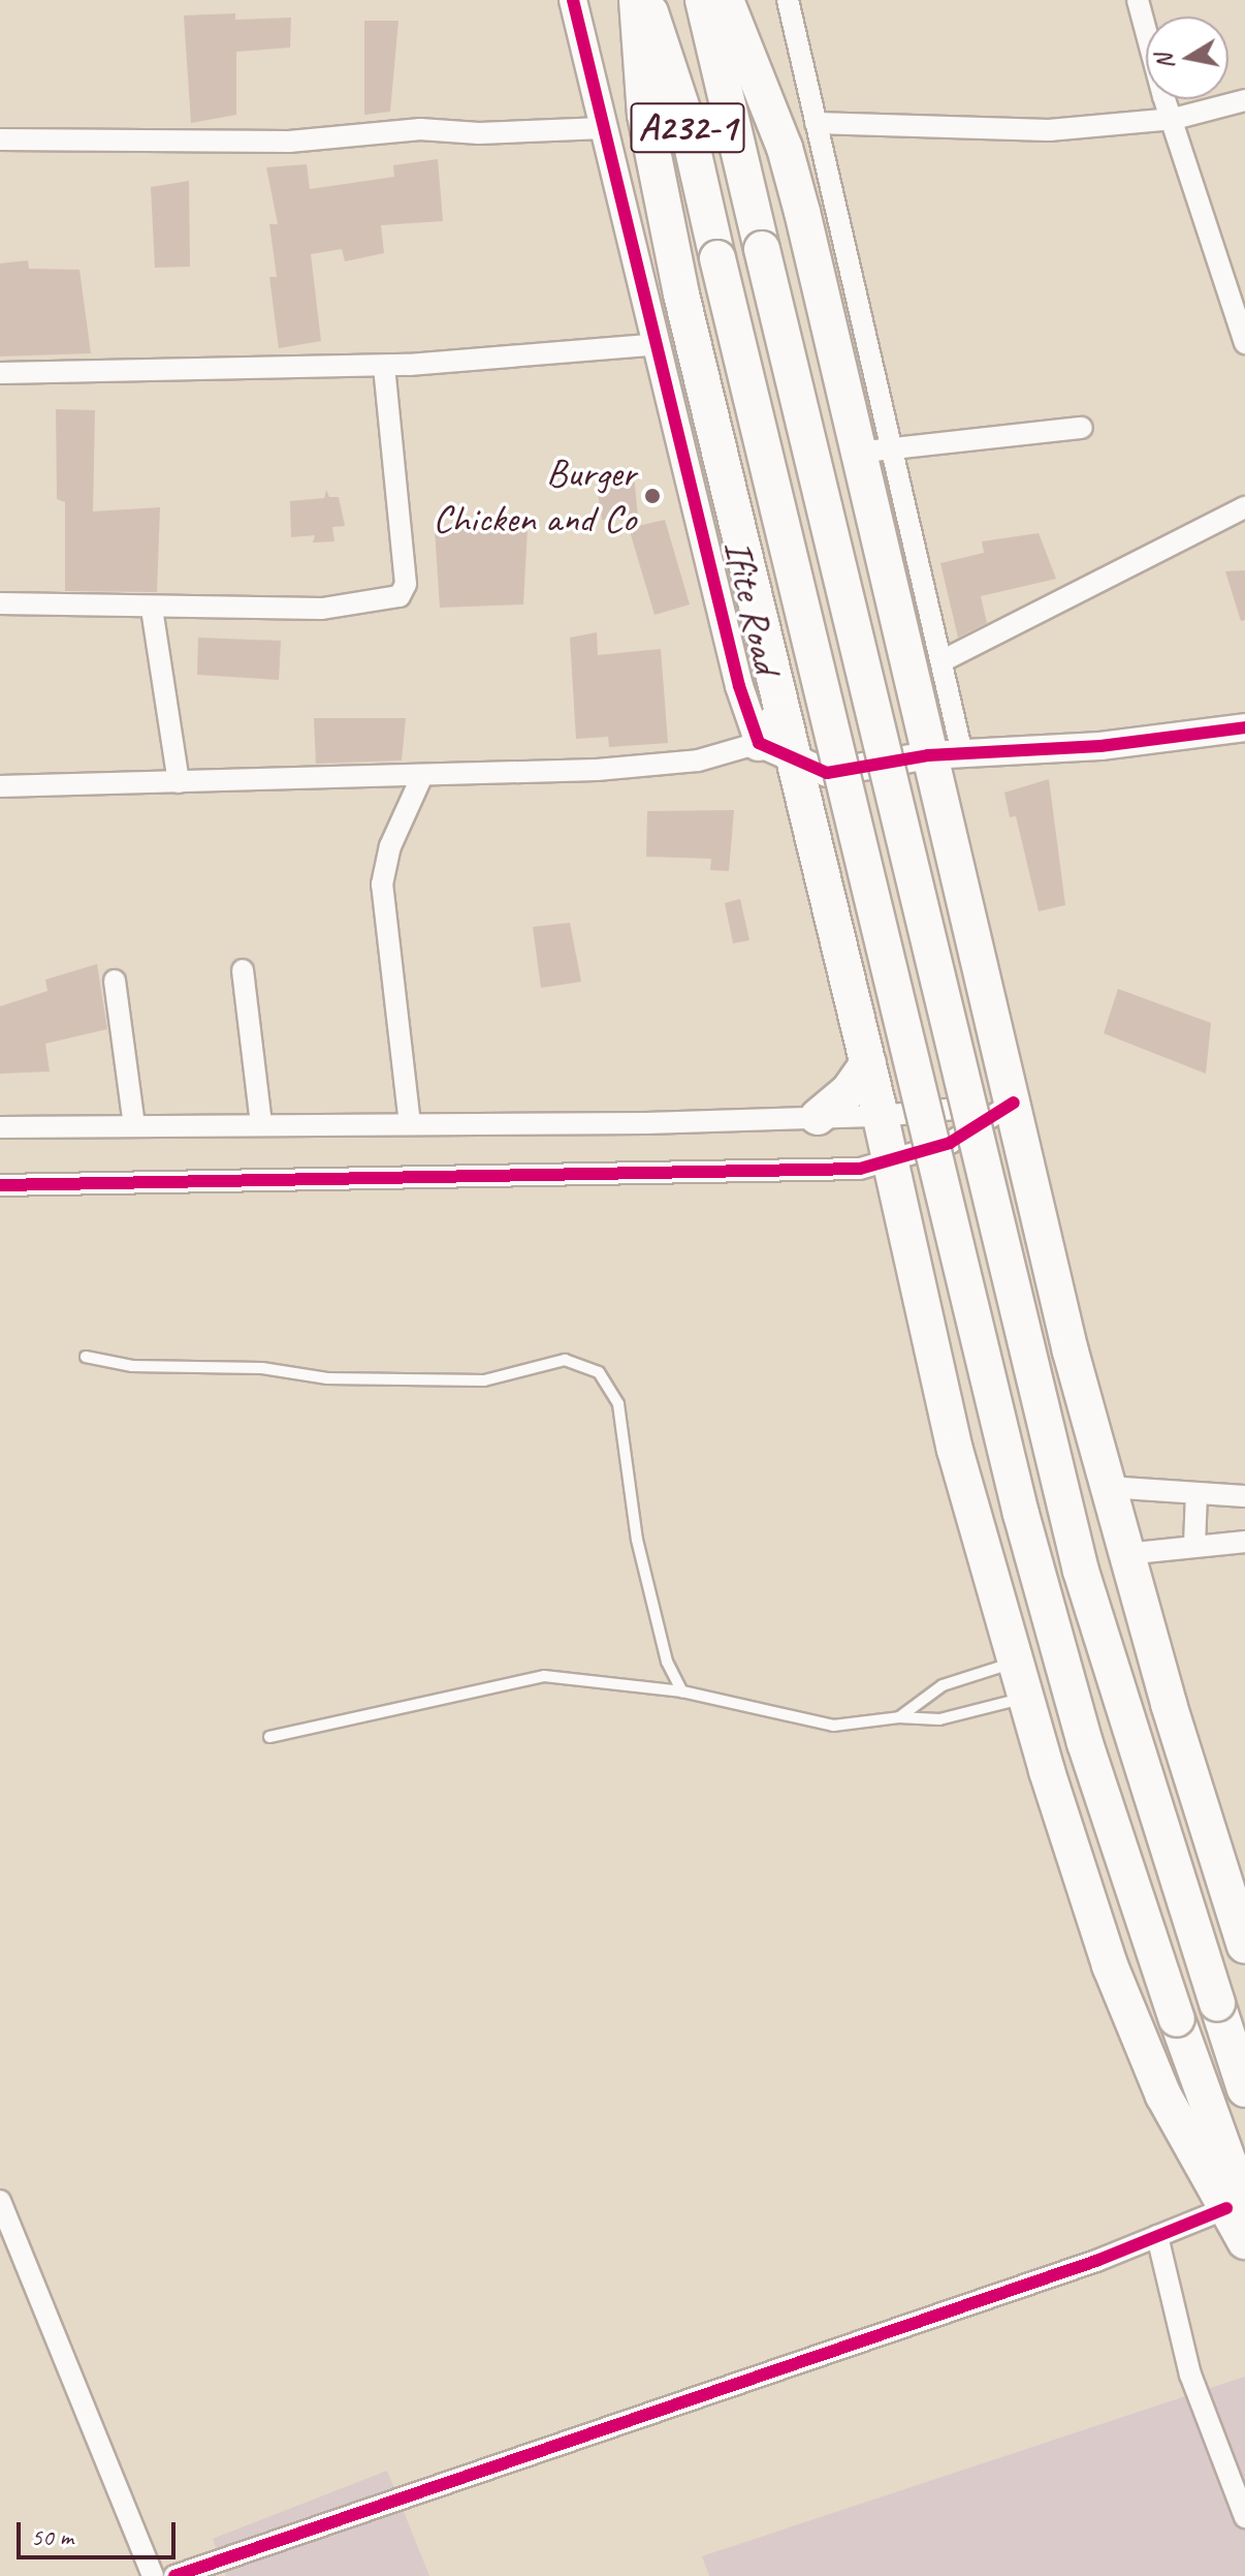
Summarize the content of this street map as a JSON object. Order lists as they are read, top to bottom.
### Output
{
  "streets": {
    "highway": ["A232-1"],
    "street": ["Ifite Road"]
  },
  "places": ["Burger Chicken and Co"],
  "scale_bar": "50 m",
  "north": "left"
}
